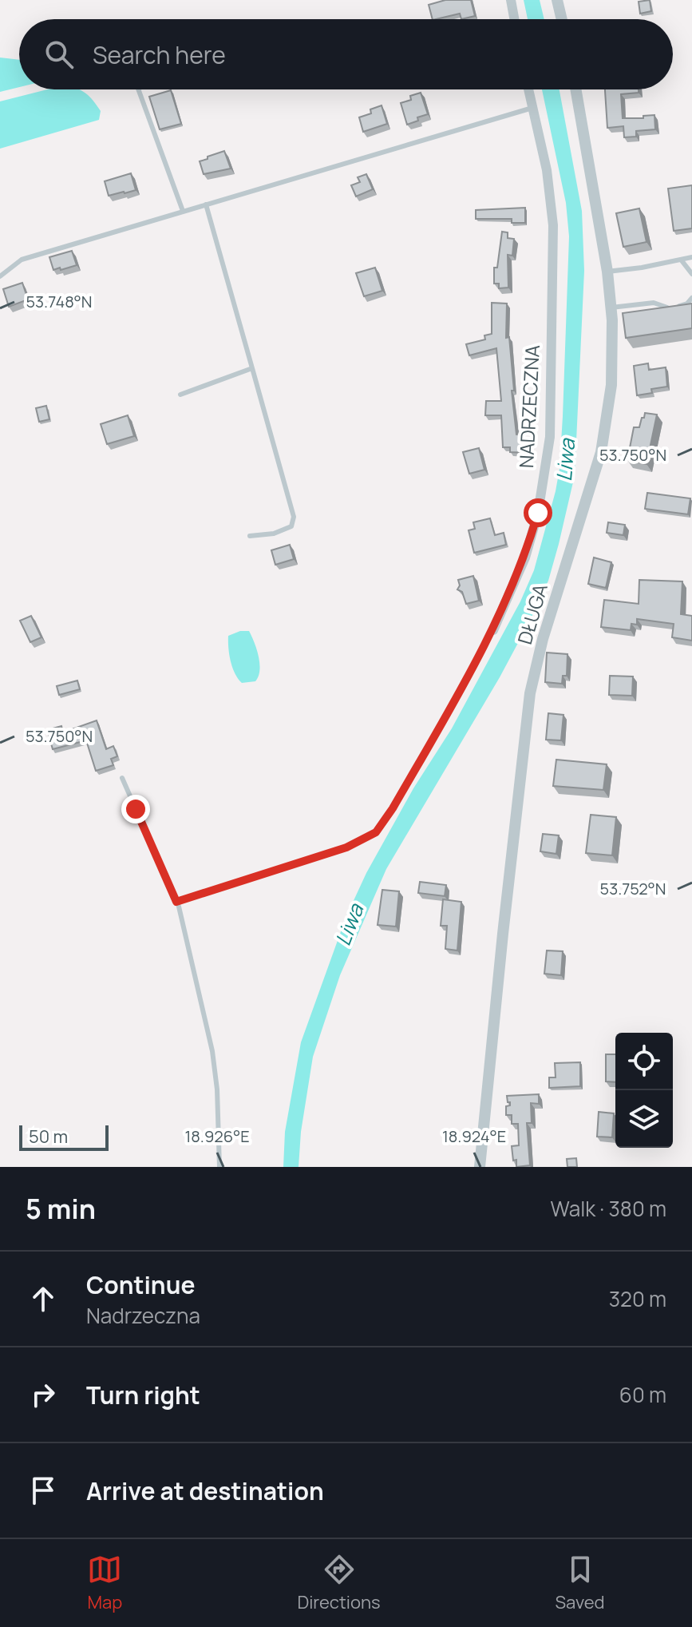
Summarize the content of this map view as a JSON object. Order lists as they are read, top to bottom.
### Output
{
  "streets": {
    "street": ["NADRZECZNA", "DŁUGA"]
  },
  "water": ["Liwa"],
  "scale_bar": "50 m",
  "page": {
    "search": "Search here",
    "scale": "50 m",
    "heading": ["5 min", "Walk · 380 m"],
    "list": [
      ["Continue", "Nadrzeczna", "320 m"],
      ["Turn right", "60 m"],
      "Arrive at destination"
    ],
    "nav": ["Map", "Directions", "Saved"]
  },
  "coordinates": [
    "53.748°N",
    "53.750°N",
    "53.752°N",
    "18.926°E",
    "18.924°E"
  ]
}
